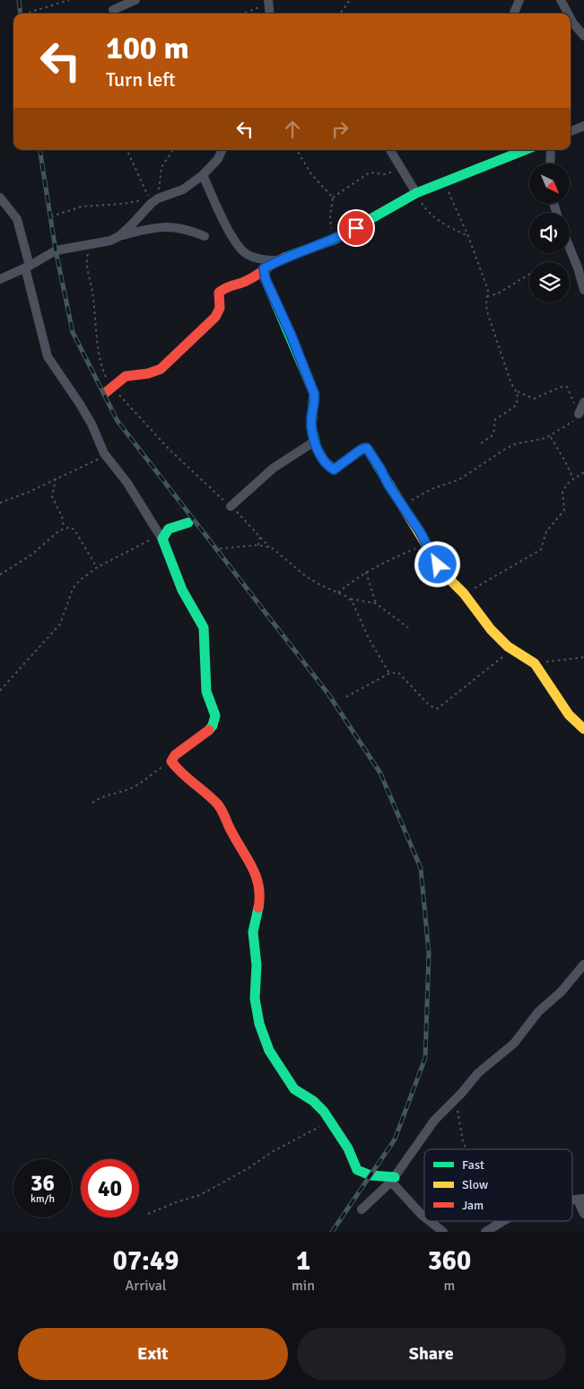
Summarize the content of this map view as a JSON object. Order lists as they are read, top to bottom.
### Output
{
  "legend": ["Fast", "Slow", "Jam"],
  "north": "bottom right",
  "page": {
    "turn": ["100 m", "Turn left"],
    "speed": "36 km/h",
    "limit": "40",
    "eta": [
      "07:49",
      "Arrival",
      "1",
      "min",
      "360",
      "m"
    ],
    "buttons": ["Exit", "Share"]
  }
}
